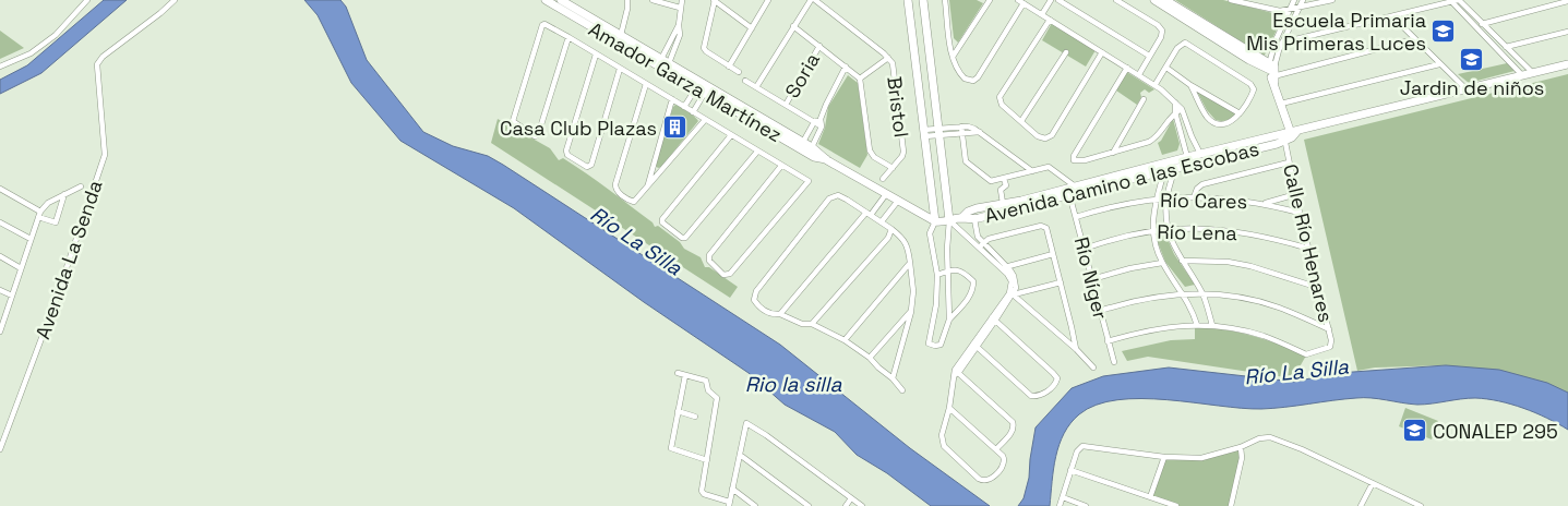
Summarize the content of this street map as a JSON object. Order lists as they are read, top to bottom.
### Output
{
  "streets": {
    "street": [
      "Soria",
      "Amador Garza Martínez",
      "Bristol",
      "Avenida Camino a las Escobas",
      "Río Cares",
      "Río Lena",
      "Calle Río Henares",
      "Avenida La Senda",
      "Río Níger"
    ]
  },
  "crossings": [
    ["Avenida Camino a las Escobas", "Calle Río Henares"],
    ["Avenida Camino a las Escobas", "Río Níger"],
    ["Río Cares", "Calle Río Henares"],
    ["Río Cares", "Río Níger"],
    ["Río Lena", "Calle Río Henares"],
    ["Río Lena", "Río Níger"]
  ],
  "water": ["Río La Silla", "Rio la silla"],
  "places": {
    "school or university": ["Escuela Primaria Mis Primeras Luces", "Jardin de niños", "CONALEP 295"],
    "building": ["Casa Club Plazas"]
  }
}
